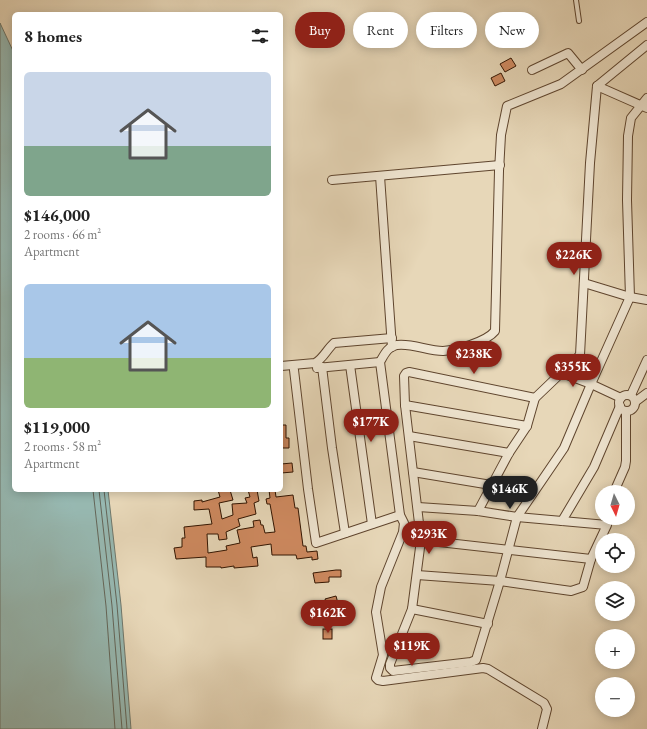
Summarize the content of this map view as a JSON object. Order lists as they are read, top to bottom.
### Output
{
  "north": "bottom",
  "page": {
    "chip": [
      "Buy",
      "Rent",
      "Filters",
      "New"
    ],
    "heading": "8 homes",
    "list": [
      {
        "name": "$146,000",
        "note": "2 rooms · 66 m² · Apartment"
      },
      {
        "name": "$119,000",
        "note": "2 rooms · 58 m² · Apartment"
      }
    ],
    "price": [
      "$226K",
      "$238K",
      "$355K",
      "$177K",
      "$146K",
      "$293K",
      "$162K",
      "$119K"
    ],
    "map_buttons": ["+", "−"]
  }
}
